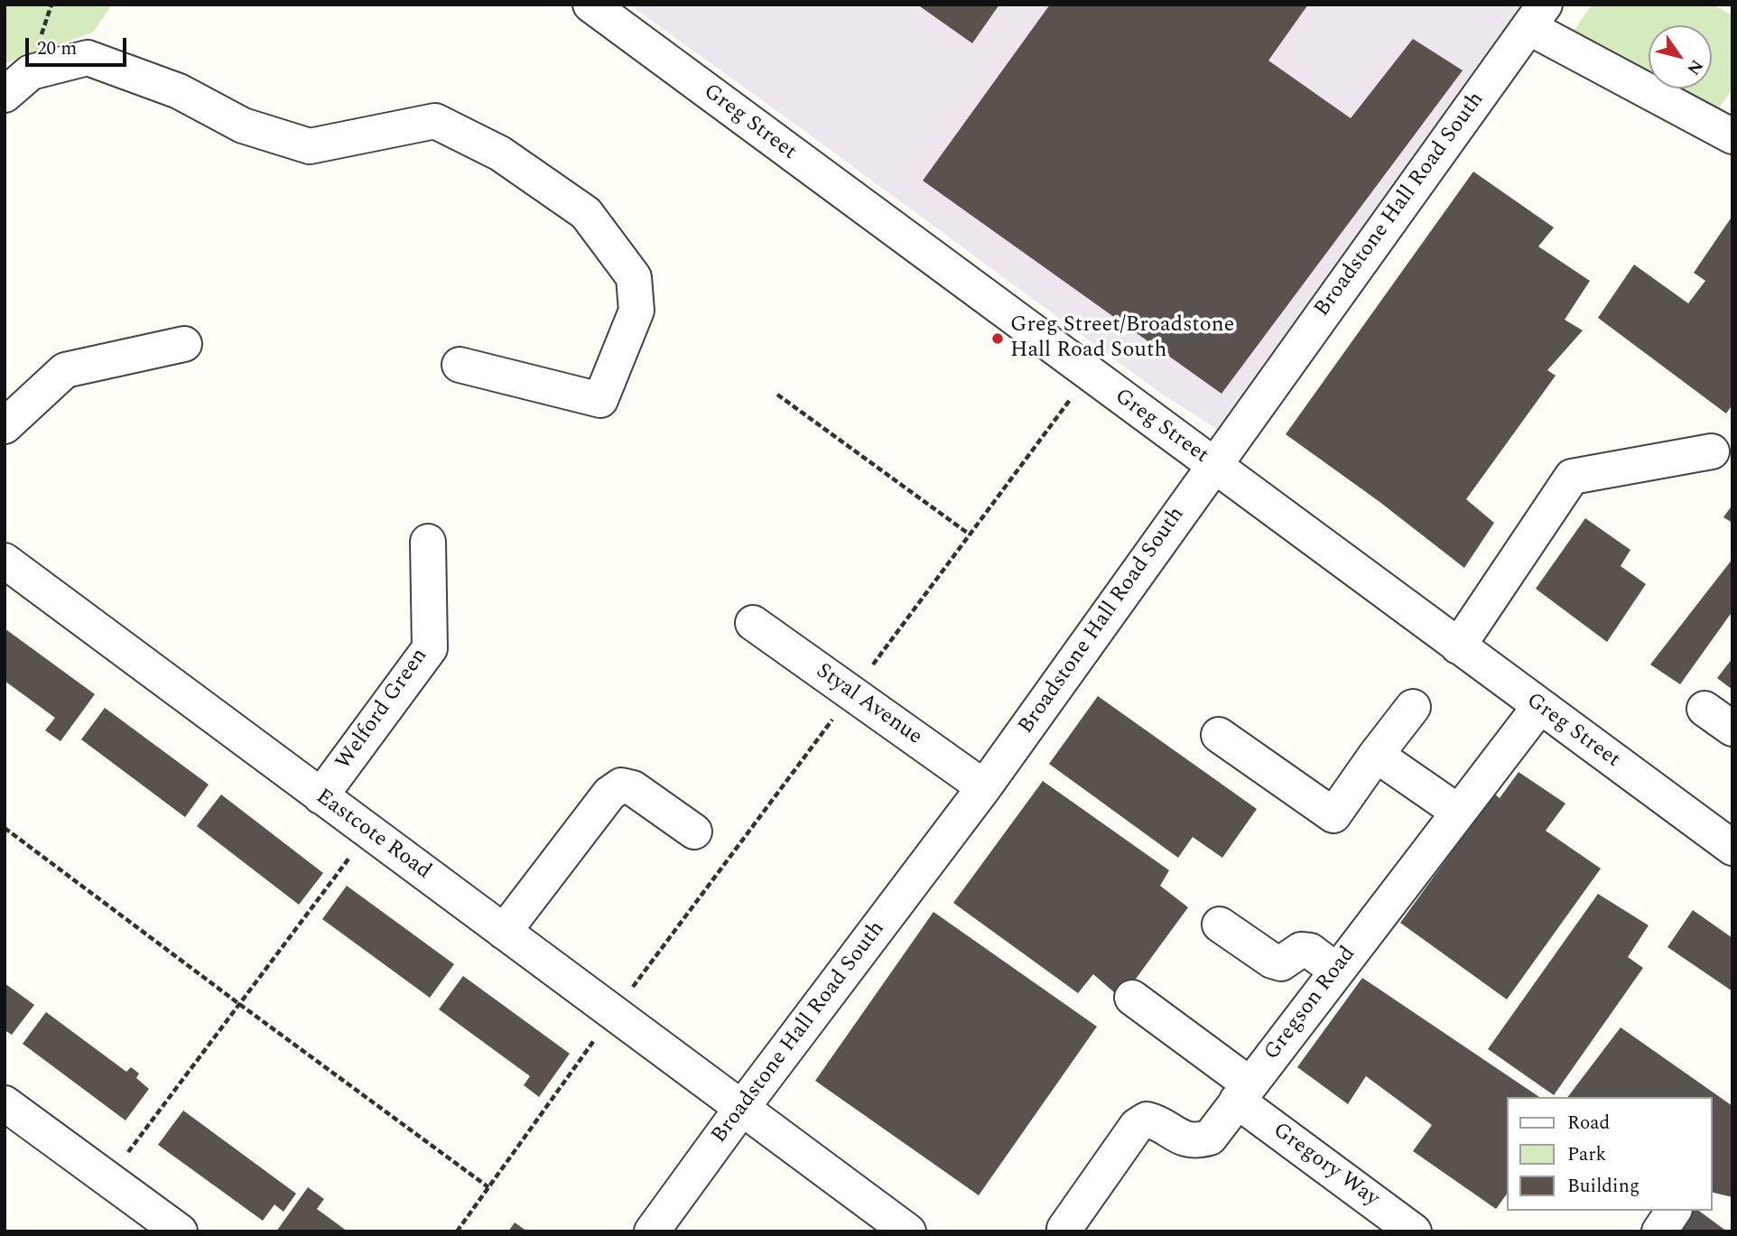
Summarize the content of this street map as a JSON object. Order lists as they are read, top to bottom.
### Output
{
  "streets": {
    "street": [
      "Greg Street",
      "Broadstone Hall Road South",
      "Styal Avenue",
      "Welford Green",
      "Eastcote Road",
      "Gregson Road",
      "Gregory Way"
    ]
  },
  "crossings": [
    ["Greg Street", "Broadstone Hall Road South"],
    ["Greg Street", "Gregson Road"],
    ["Broadstone Hall Road South", "Styal Avenue"],
    ["Broadstone Hall Road South", "Eastcote Road"],
    ["Welford Green", "Eastcote Road"],
    ["Gregson Road", "Gregory Way"]
  ],
  "places": ["Greg Street/Broadstone Hall Road South"],
  "legend": ["Road", "Park", "Building"],
  "scale_bar": "20 m",
  "north": "bottom right"
}
